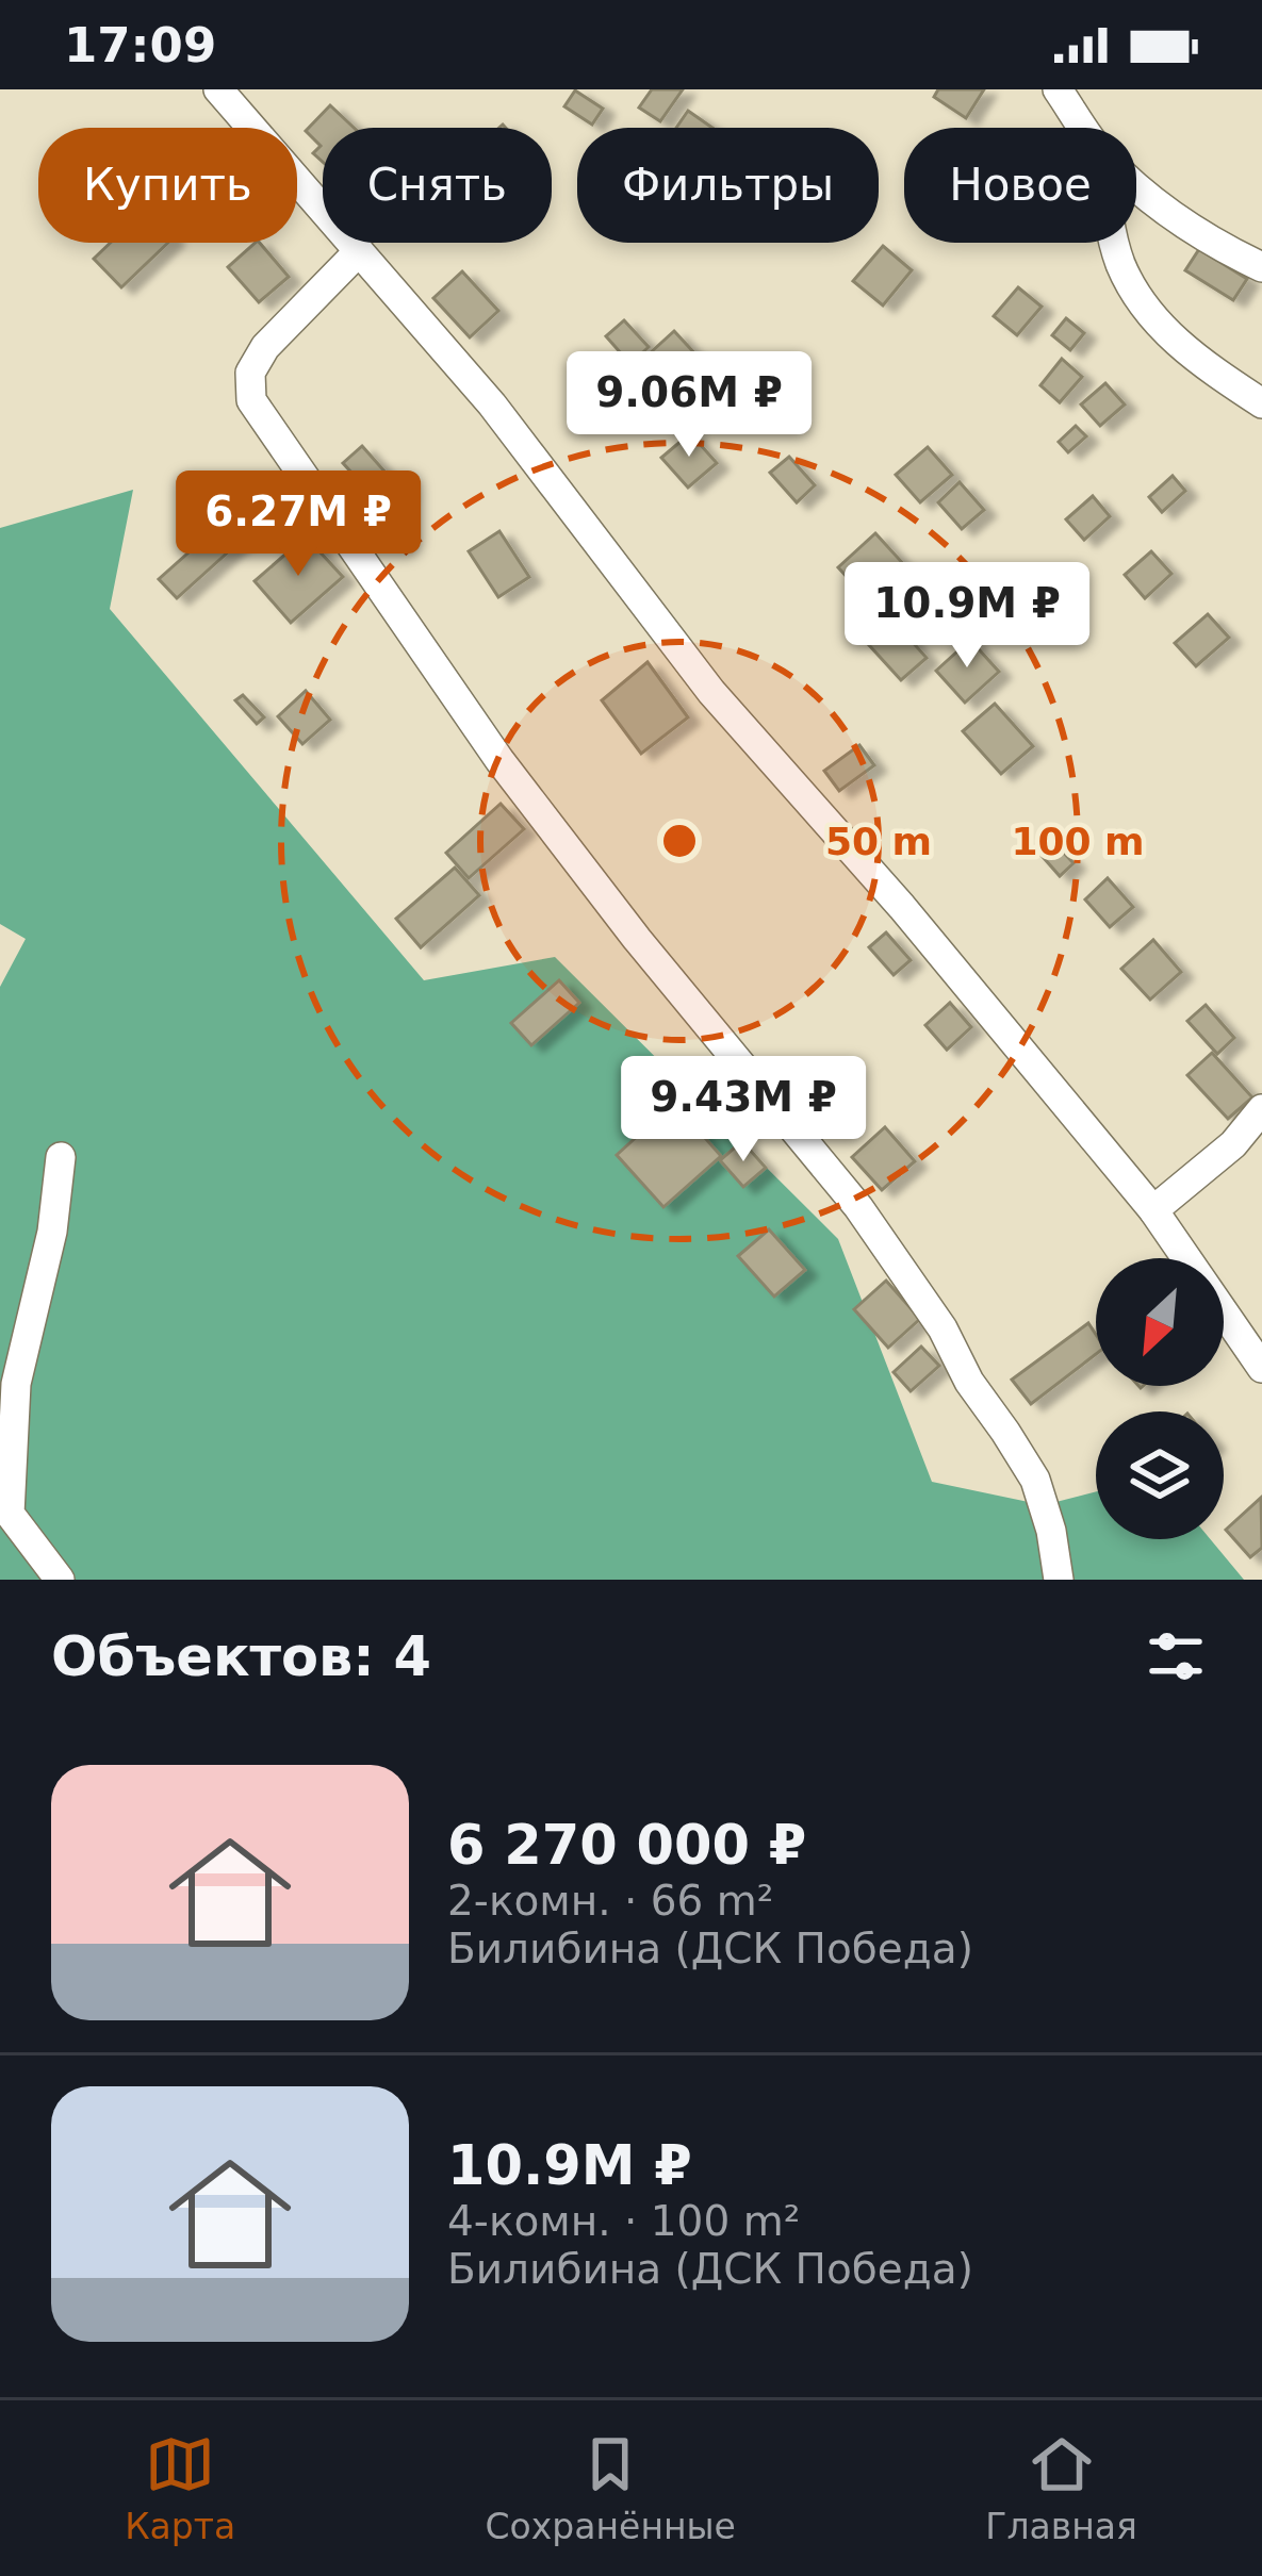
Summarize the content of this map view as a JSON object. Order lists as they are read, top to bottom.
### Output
{
  "north": "bottom left",
  "page": {
    "status": "17:09",
    "chip": [
      "Купить",
      "Снять",
      "Фильтры",
      "Новое"
    ],
    "price": [
      "9.06M ₽",
      "6.27M ₽",
      "10.9M ₽",
      "9.43M ₽"
    ],
    "heading": "Объектов: 4",
    "list": [
      {
        "name": "6 270 000 ₽",
        "note": "2-комн. · 66 m² · Билибина (ДСК Победа)"
      },
      {
        "name": "10.9M ₽",
        "note": "4-комн. · 100 m² · Билибина (ДСК Победа)"
      }
    ],
    "tabs": ["Карта", "Сохранённые", "Главная"]
  },
  "rings": ["50 m", "100 m"]
}
